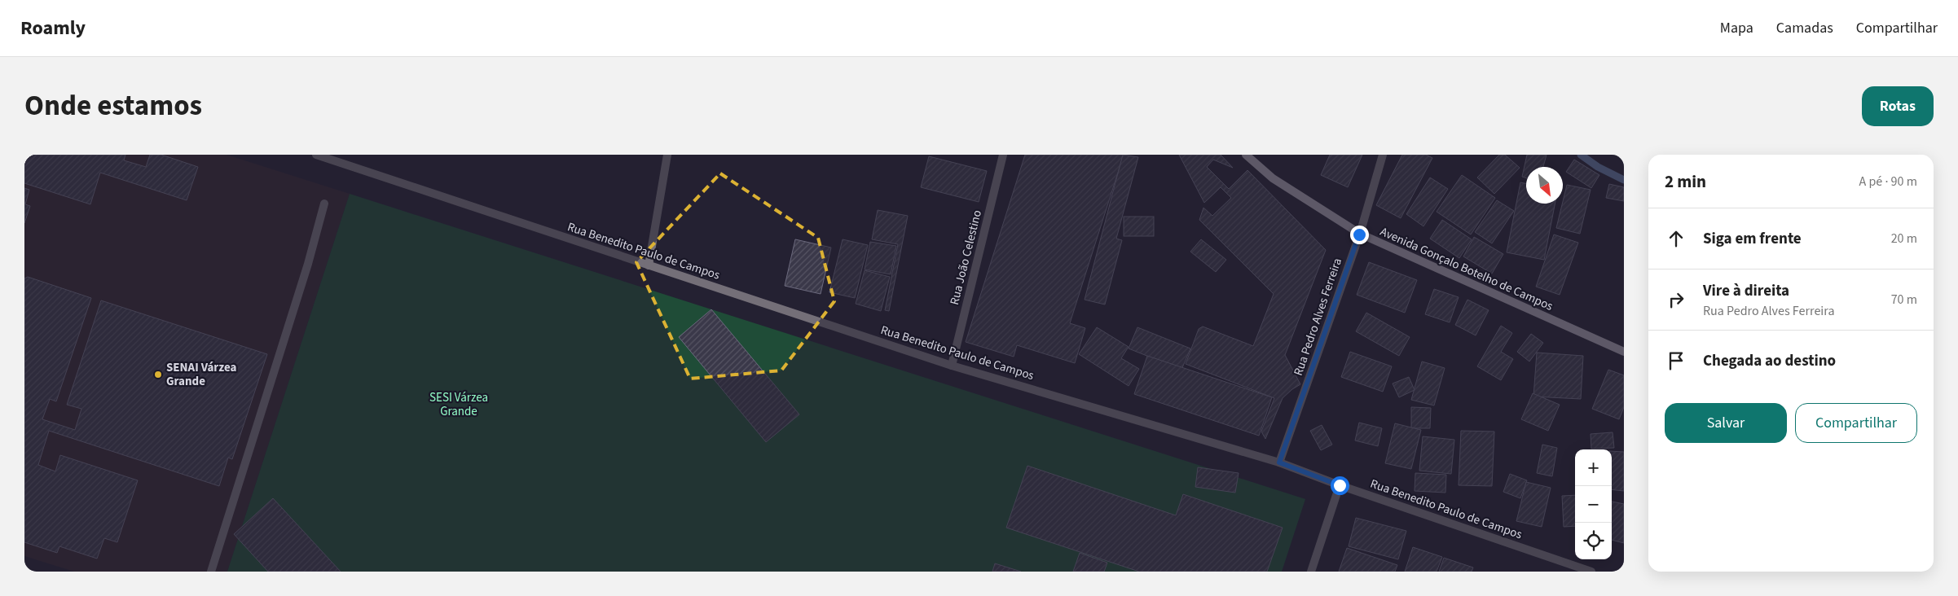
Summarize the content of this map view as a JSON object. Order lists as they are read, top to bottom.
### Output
{
  "streets": {
    "street": [
      "Rua Benedito Paulo de Campos",
      "Rua João Celestino",
      "Avenida Gonçalo Botelho de Campos",
      "Rua Pedro Alves Ferreira"
    ]
  },
  "crossings": [
    ["Rua Benedito Paulo de Campos", "Rua João Celestino"],
    ["Rua Benedito Paulo de Campos", "Rua Pedro Alves Ferreira"],
    ["Avenida Gonçalo Botelho de Campos", "Rua Pedro Alves Ferreira"]
  ],
  "parks": ["SESI Várzea Grande"],
  "places": ["SENAI Várzea Grande"],
  "north": "bottom right",
  "page": {
    "header": "Roamly",
    "nav": ["Mapa", "Camadas", "Compartilhar"],
    "title": "Onde estamos",
    "buttons": [
      "Rotas",
      ["Salvar", "Compartilhar"]
    ],
    "heading": ["2 min", "A pé · 90 m"],
    "list": [
      ["Siga em frente", "20 m"],
      ["Vire à direita", "Rua Pedro Alves Ferreira", "70 m"],
      "Chegada ao destino"
    ],
    "map_buttons": ["+", "−"]
  }
}
